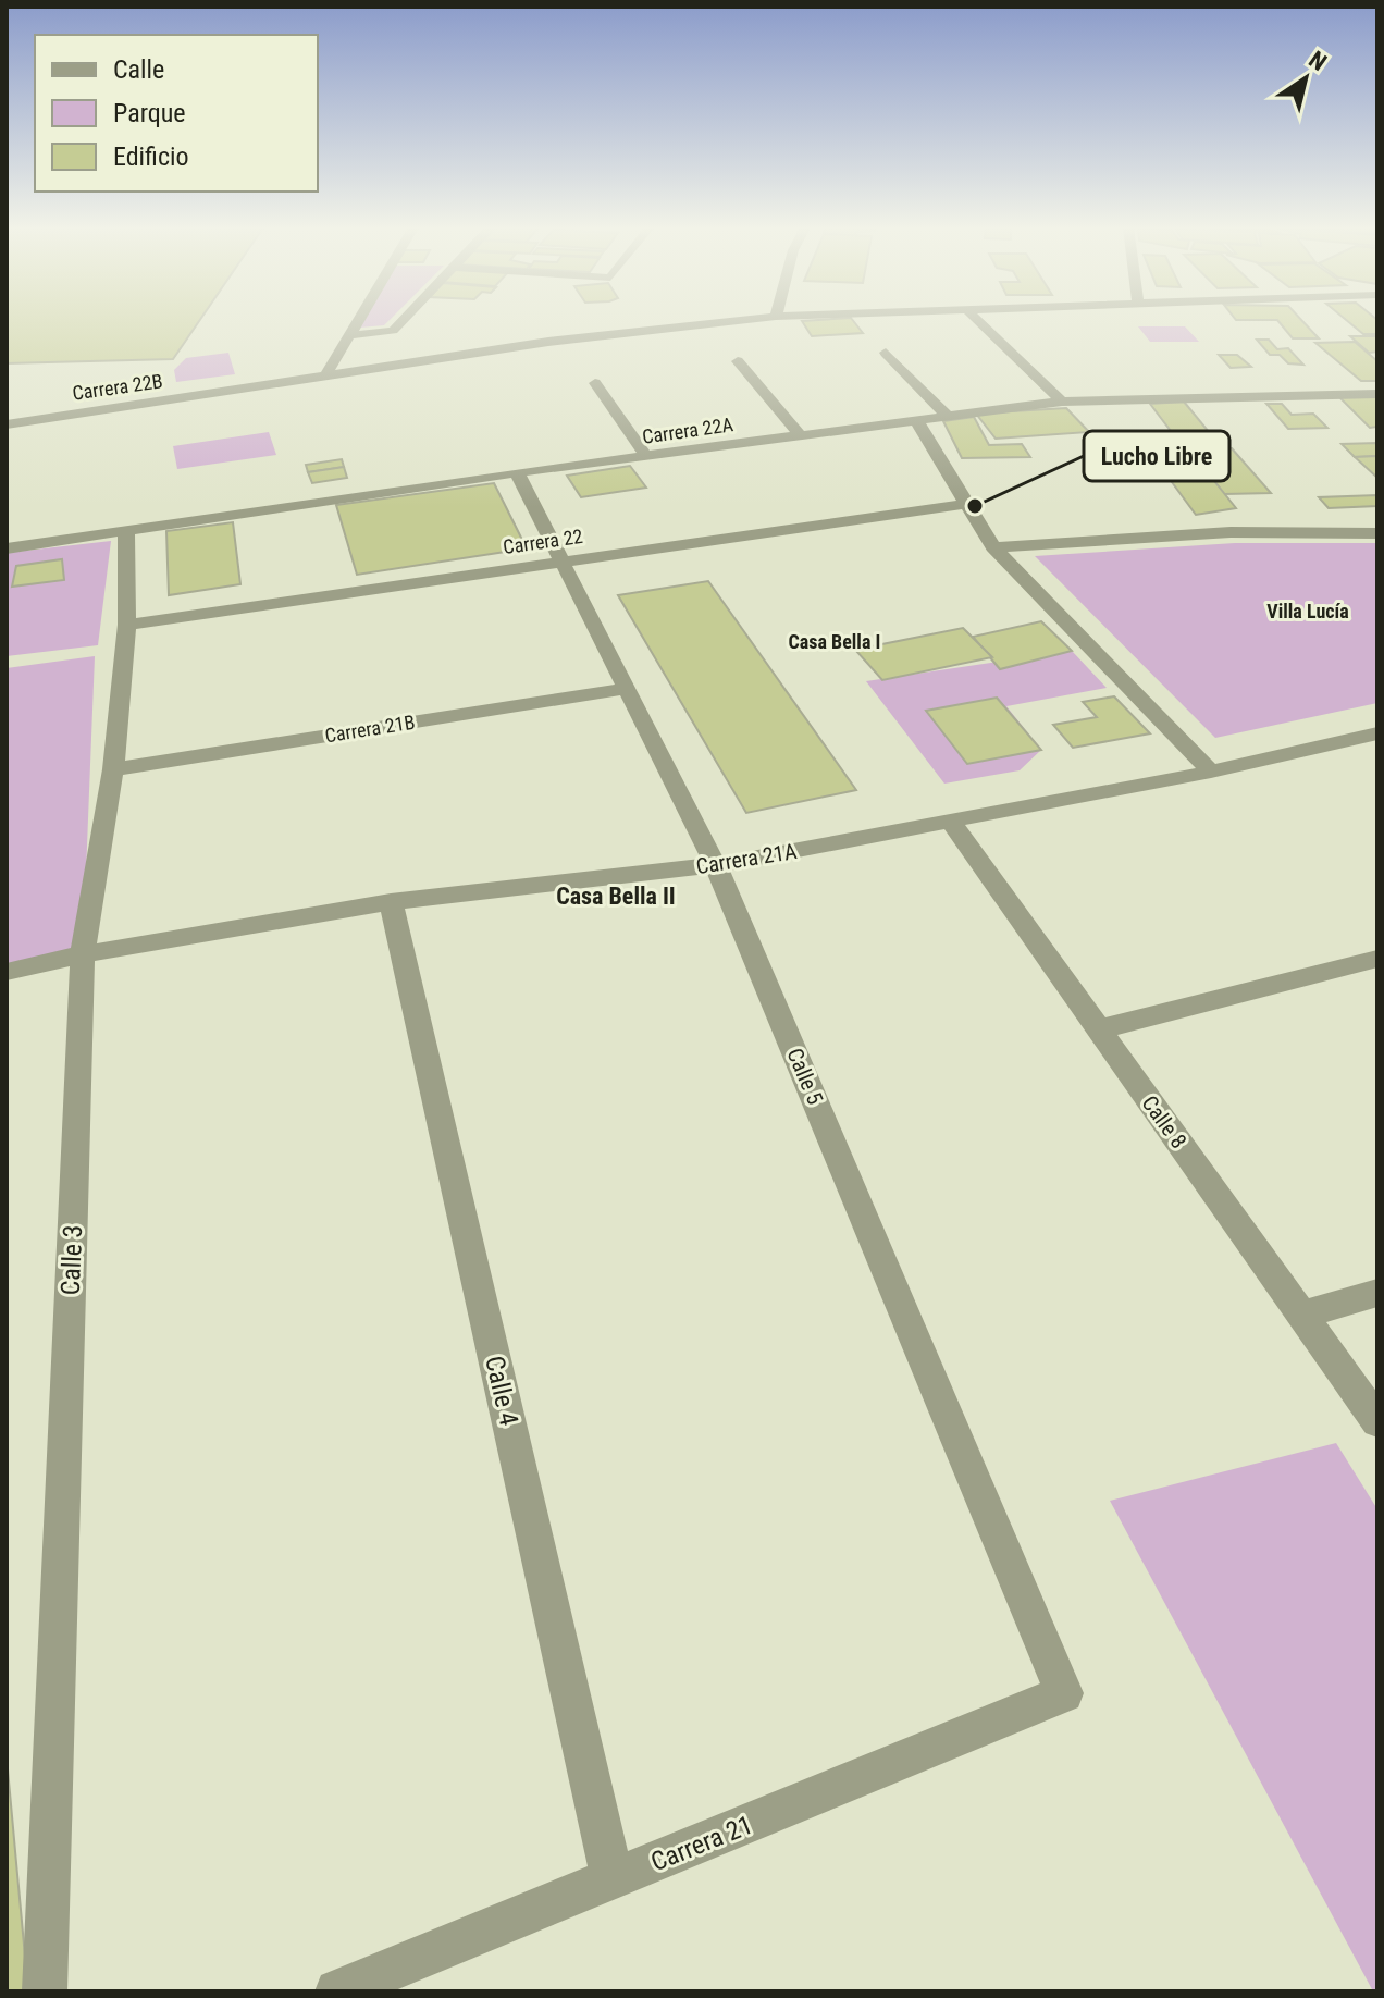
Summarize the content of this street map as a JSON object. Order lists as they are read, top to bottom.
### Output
{
  "streets": {
    "street": [
      "Carrera 22B",
      "Carrera 22A",
      "Carrera 22",
      "Carrera 21B",
      "Carrera 21A",
      "Calle 5",
      "Calle 8",
      "Calle 3",
      "Calle 4",
      "Carrera 21"
    ]
  },
  "crossings": [
    ["Carrera 22A", "Calle 5"],
    ["Carrera 22A", "Calle 3"],
    ["Carrera 22", "Calle 5"],
    ["Carrera 22", "Calle 3"],
    ["Carrera 21B", "Calle 5"],
    ["Carrera 21B", "Calle 3"],
    ["Carrera 21A", "Calle 5"],
    ["Carrera 21A", "Calle 8"],
    ["Carrera 21A", "Calle 3"],
    ["Carrera 21A", "Calle 4"],
    ["Calle 5", "Carrera 21"],
    ["Calle 4", "Carrera 21"]
  ],
  "districts": ["Villa Lucía", "Casa Bella I", "Casa Bella II"],
  "places": ["Lucho Libre"],
  "legend": ["Calle", "Parque", "Edificio"],
  "north": "top right"
}
